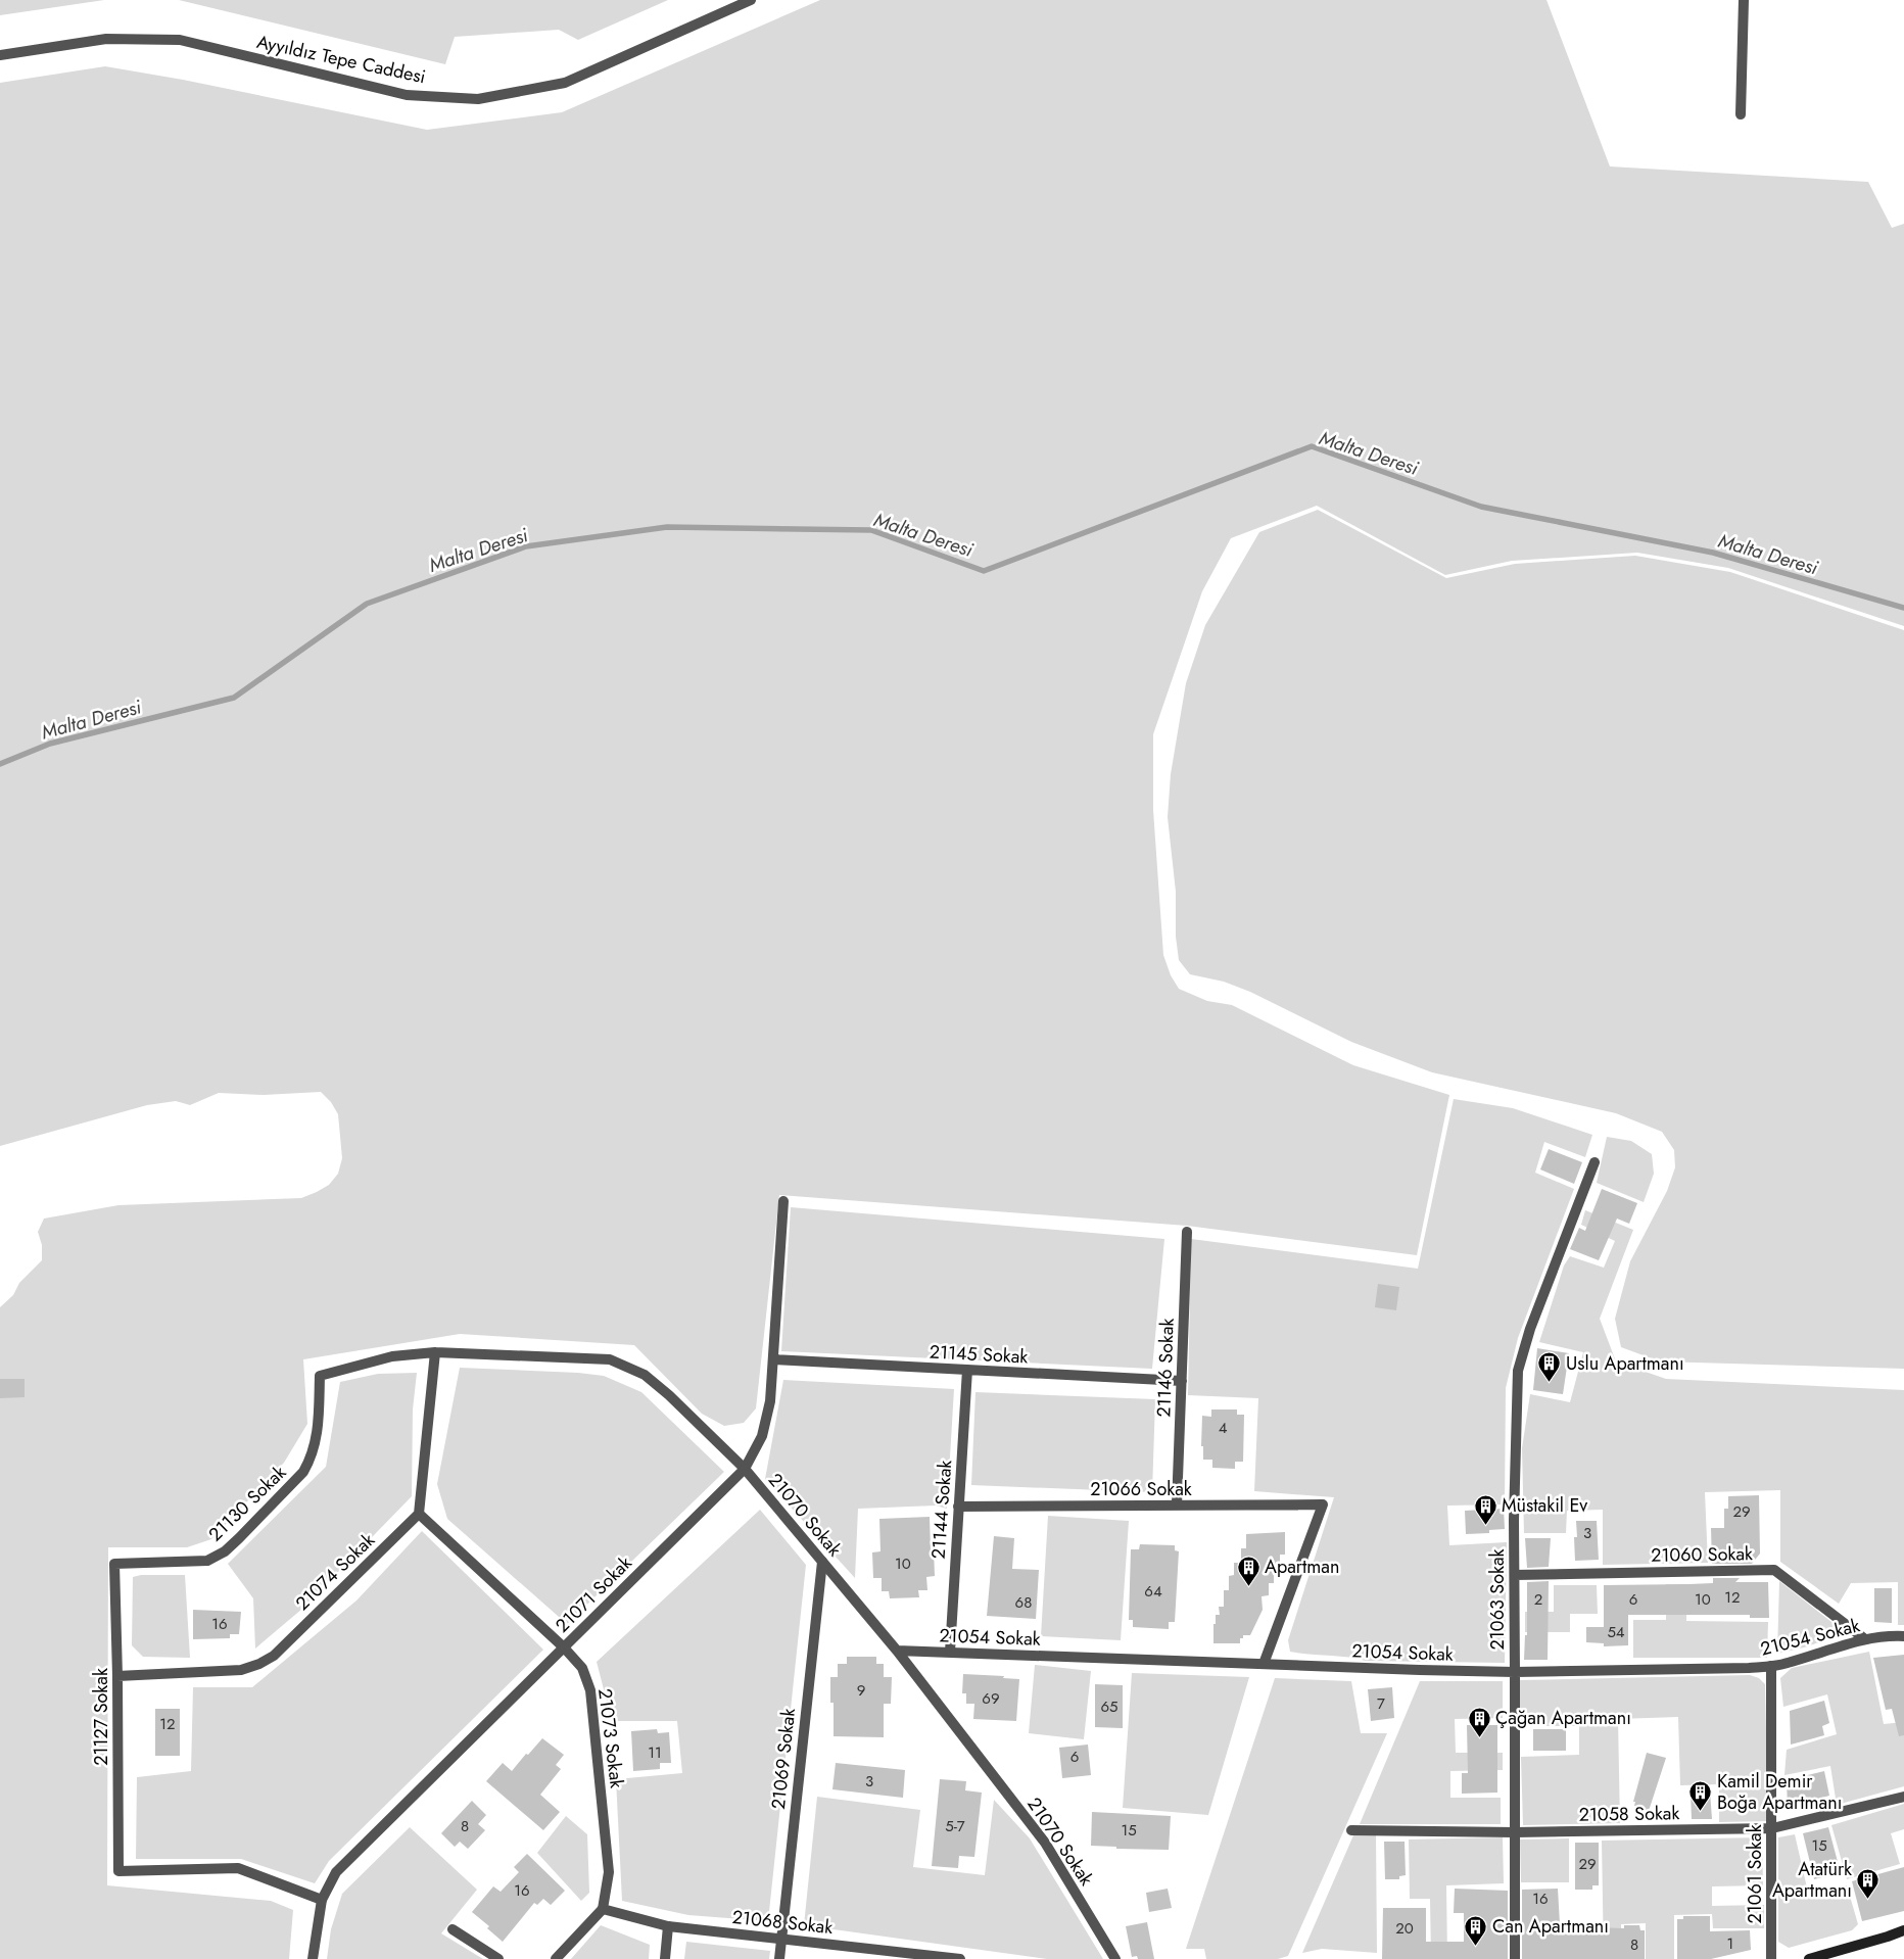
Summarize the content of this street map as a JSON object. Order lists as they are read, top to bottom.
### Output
{
  "streets": {
    "street": [
      "Ayyıldız Tepe Caddesi",
      "21145 Sokak",
      "21146 Sokak",
      "21066 Sokak",
      "21130 Sokak",
      "21144 Sokak",
      "21070 Sokak",
      "21060 Sokak",
      "21074 Sokak",
      "21071 Sokak",
      "21063 Sokak",
      "21054 Sokak",
      "21127 Sokak",
      "21073 Sokak",
      "21069 Sokak",
      "21058 Sokak",
      "21061 Sokak",
      "21068 Sokak"
    ]
  },
  "crossings": [
    ["21145 Sokak", "21146 Sokak"],
    ["21145 Sokak", "21144 Sokak"],
    ["21145 Sokak", "21071 Sokak"],
    ["21146 Sokak", "21066 Sokak"],
    ["21066 Sokak", "21144 Sokak"],
    ["21066 Sokak", "21054 Sokak"],
    ["21130 Sokak", "21070 Sokak"],
    ["21130 Sokak", "21127 Sokak"],
    ["21144 Sokak", "21054 Sokak"],
    ["21070 Sokak", "21071 Sokak"],
    ["21070 Sokak", "21054 Sokak"],
    ["21070 Sokak", "21069 Sokak"],
    ["21060 Sokak", "21063 Sokak"],
    ["21060 Sokak", "21054 Sokak"],
    ["21074 Sokak", "21127 Sokak"],
    ["21074 Sokak", "21073 Sokak"],
    ["21071 Sokak", "21127 Sokak"],
    ["21071 Sokak", "21073 Sokak"],
    ["21063 Sokak", "21054 Sokak"],
    ["21063 Sokak", "21058 Sokak"],
    ["21054 Sokak", "21061 Sokak"],
    ["21073 Sokak", "21068 Sokak"],
    ["21069 Sokak", "21068 Sokak"],
    ["21058 Sokak", "21061 Sokak"]
  ],
  "water": ["Malta Deresi"],
  "places": {
    "building": [
      "Uslu Apartmanı",
      "Müstakil Ev",
      "Apartman",
      "Çağan Apartmanı",
      "Kamil Demir Boğa Apartmanı",
      "Atatürk Apartmanı",
      "Can Apartmanı"
    ]
  },
  "house_numbers": [
    "4",
    "29",
    "3",
    "10",
    "64",
    "12",
    "2",
    "6",
    "10",
    "68",
    "16",
    "54",
    "9",
    "69",
    "7",
    "65",
    "12",
    "11",
    "6",
    "3",
    "8",
    "5-7",
    "15",
    "15",
    "29",
    "16",
    "16",
    "20",
    "1",
    "8"
  ]
}
